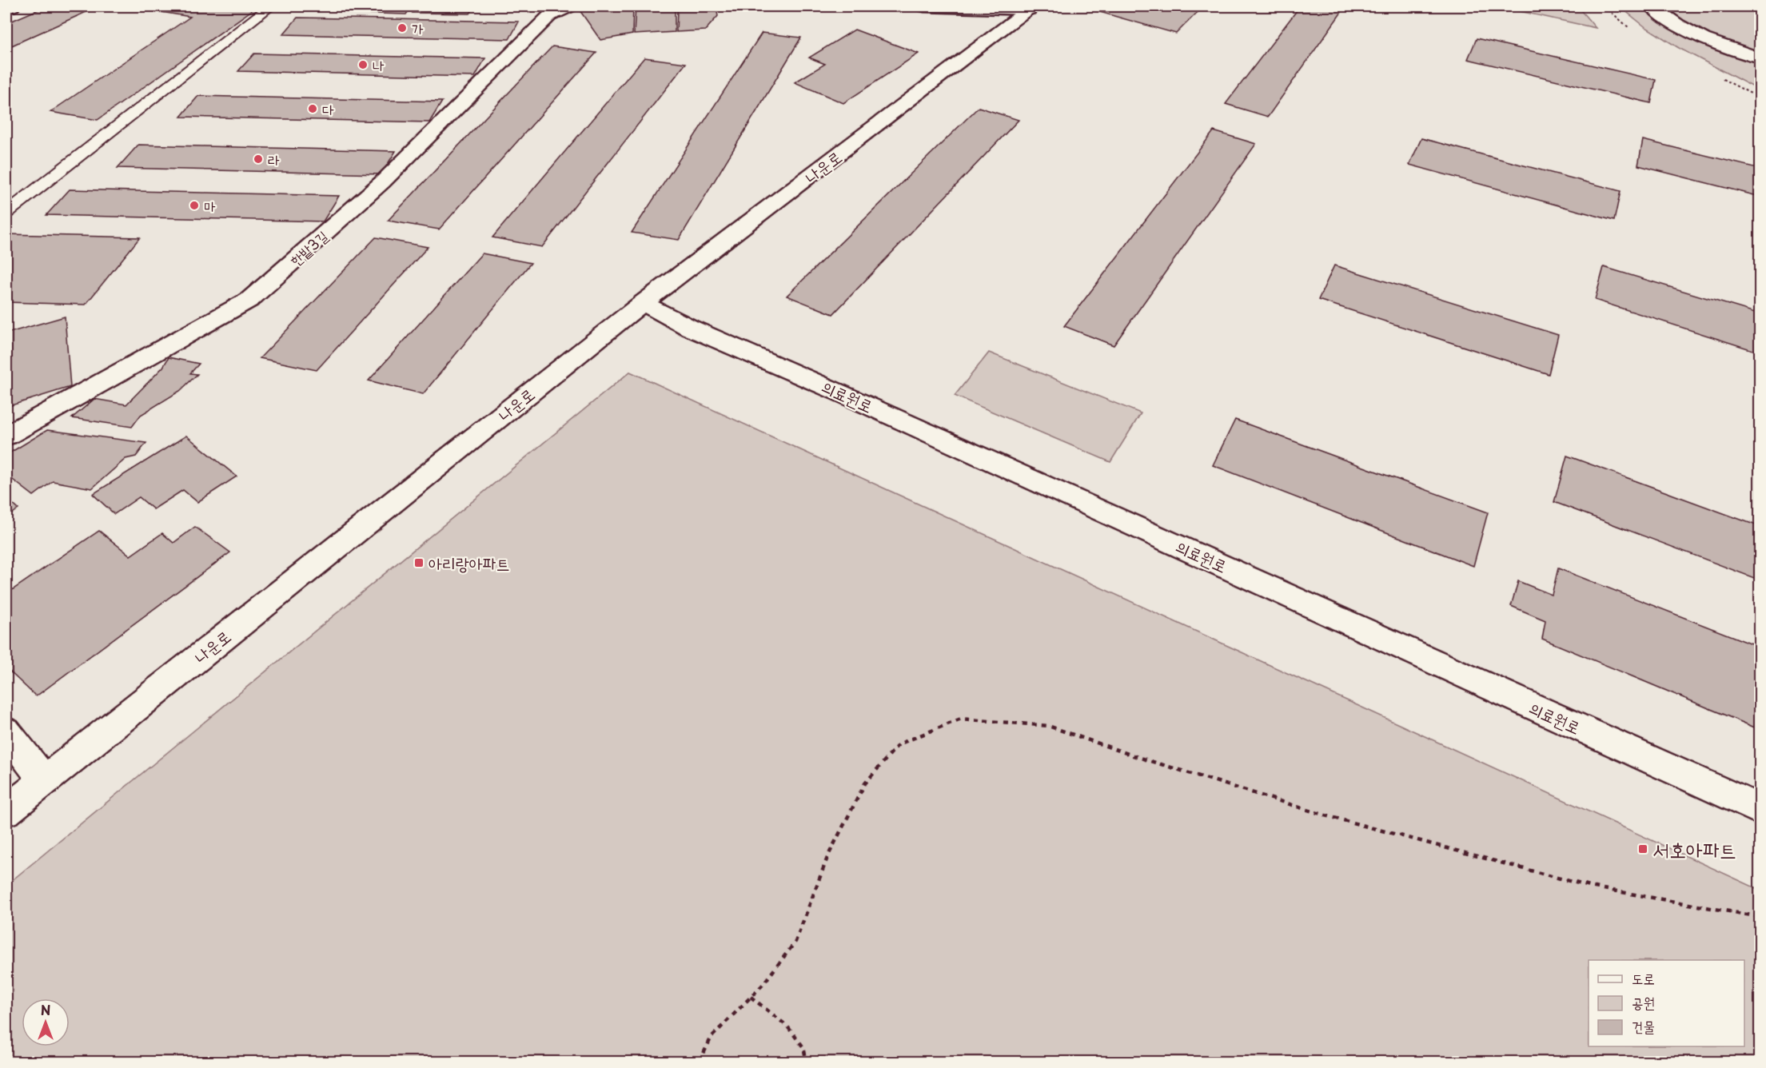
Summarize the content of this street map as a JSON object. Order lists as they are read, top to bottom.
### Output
{
  "streets": {
    "street": ["나운로", "한밭3길", "의료원로"]
  },
  "crossings": [
    ["나운로", "의료원로"]
  ],
  "places": {
    "other": [
      "가",
      "나",
      "다",
      "라",
      "마"
    ],
    "transit": ["아리랑아파트", "서호아파트"]
  },
  "legend": ["도로", "공원", "건물"],
  "north": "top"
}
